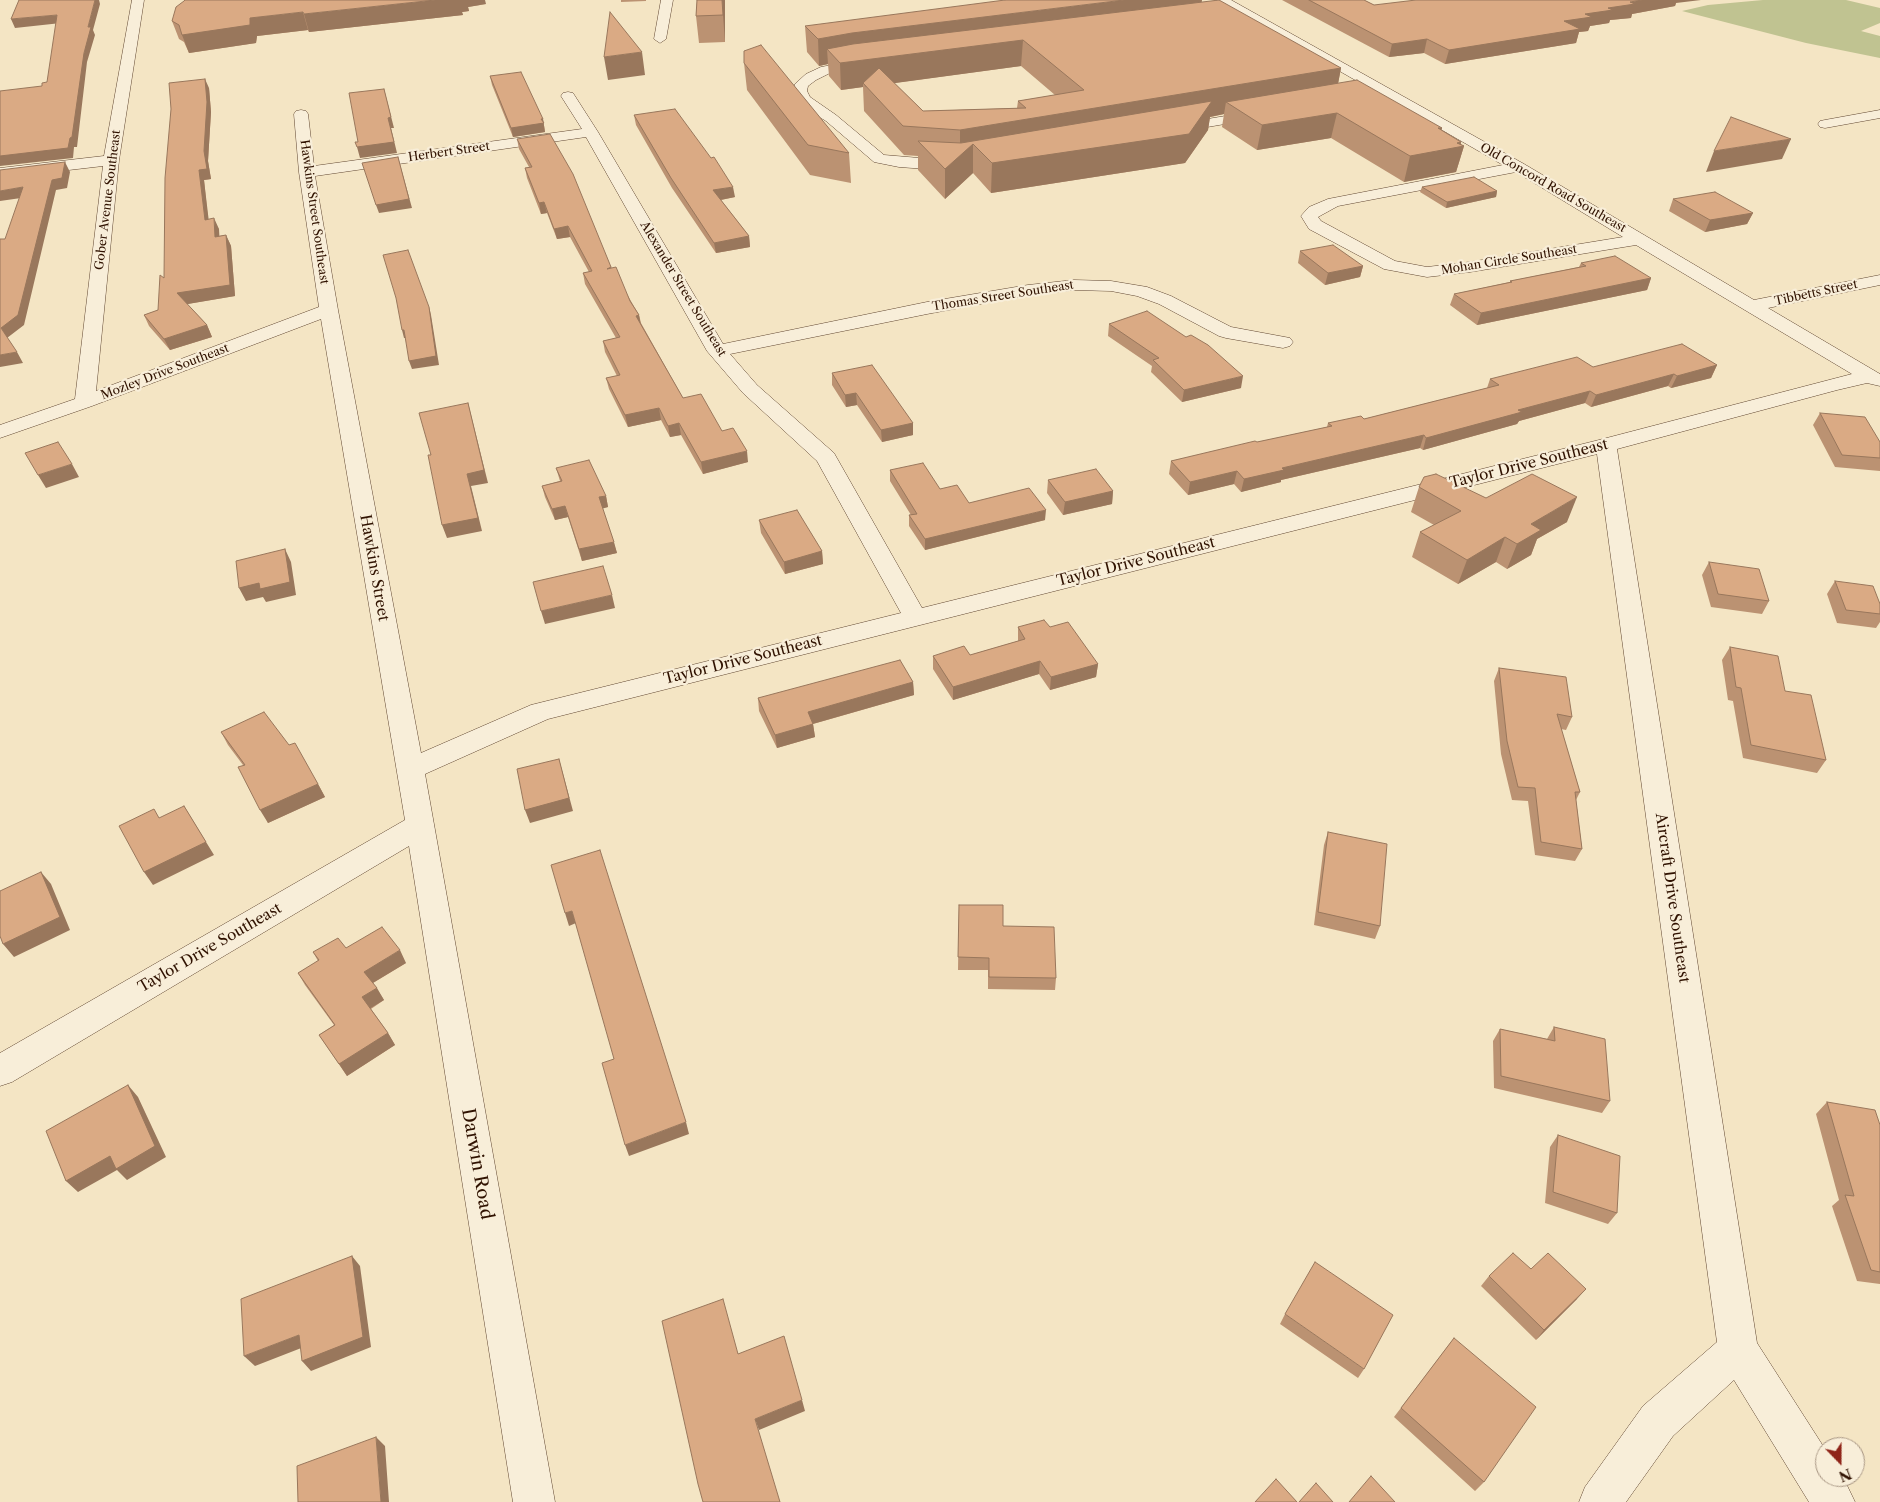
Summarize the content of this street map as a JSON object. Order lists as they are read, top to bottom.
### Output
{
  "streets": {
    "street": [
      "Herbert Street",
      "Old Concord Road Southeast",
      "Gober Avenue Southeast",
      "Hawkins Street Southeast",
      "Mohan Circle Southeast",
      "Alexander Street Southeast",
      "Tibbetts Street",
      "Thomas Street Southeast",
      "Mozley Drive Southeast",
      "Taylor Drive Southeast",
      "Hawkins Street",
      "Aircraft Drive Southeast",
      "Darwin Road"
    ]
  },
  "crossings": [
    ["Herbert Street", "Hawkins Street Southeast"],
    ["Herbert Street", "Alexander Street Southeast"],
    ["Old Concord Road Southeast", "Mohan Circle Southeast"],
    ["Old Concord Road Southeast", "Tibbetts Street"],
    ["Old Concord Road Southeast", "Taylor Drive Southeast"],
    ["Gober Avenue Southeast", "Mozley Drive Southeast"],
    ["Hawkins Street Southeast", "Mozley Drive Southeast"],
    ["Hawkins Street Southeast", "Hawkins Street"],
    ["Alexander Street Southeast", "Thomas Street Southeast"],
    ["Alexander Street Southeast", "Taylor Drive Southeast"],
    ["Mozley Drive Southeast", "Hawkins Street"],
    ["Taylor Drive Southeast", "Hawkins Street"],
    ["Taylor Drive Southeast", "Aircraft Drive Southeast"],
    ["Taylor Drive Southeast", "Darwin Road"],
    ["Hawkins Street", "Darwin Road"]
  ],
  "north": "bottom"
}
